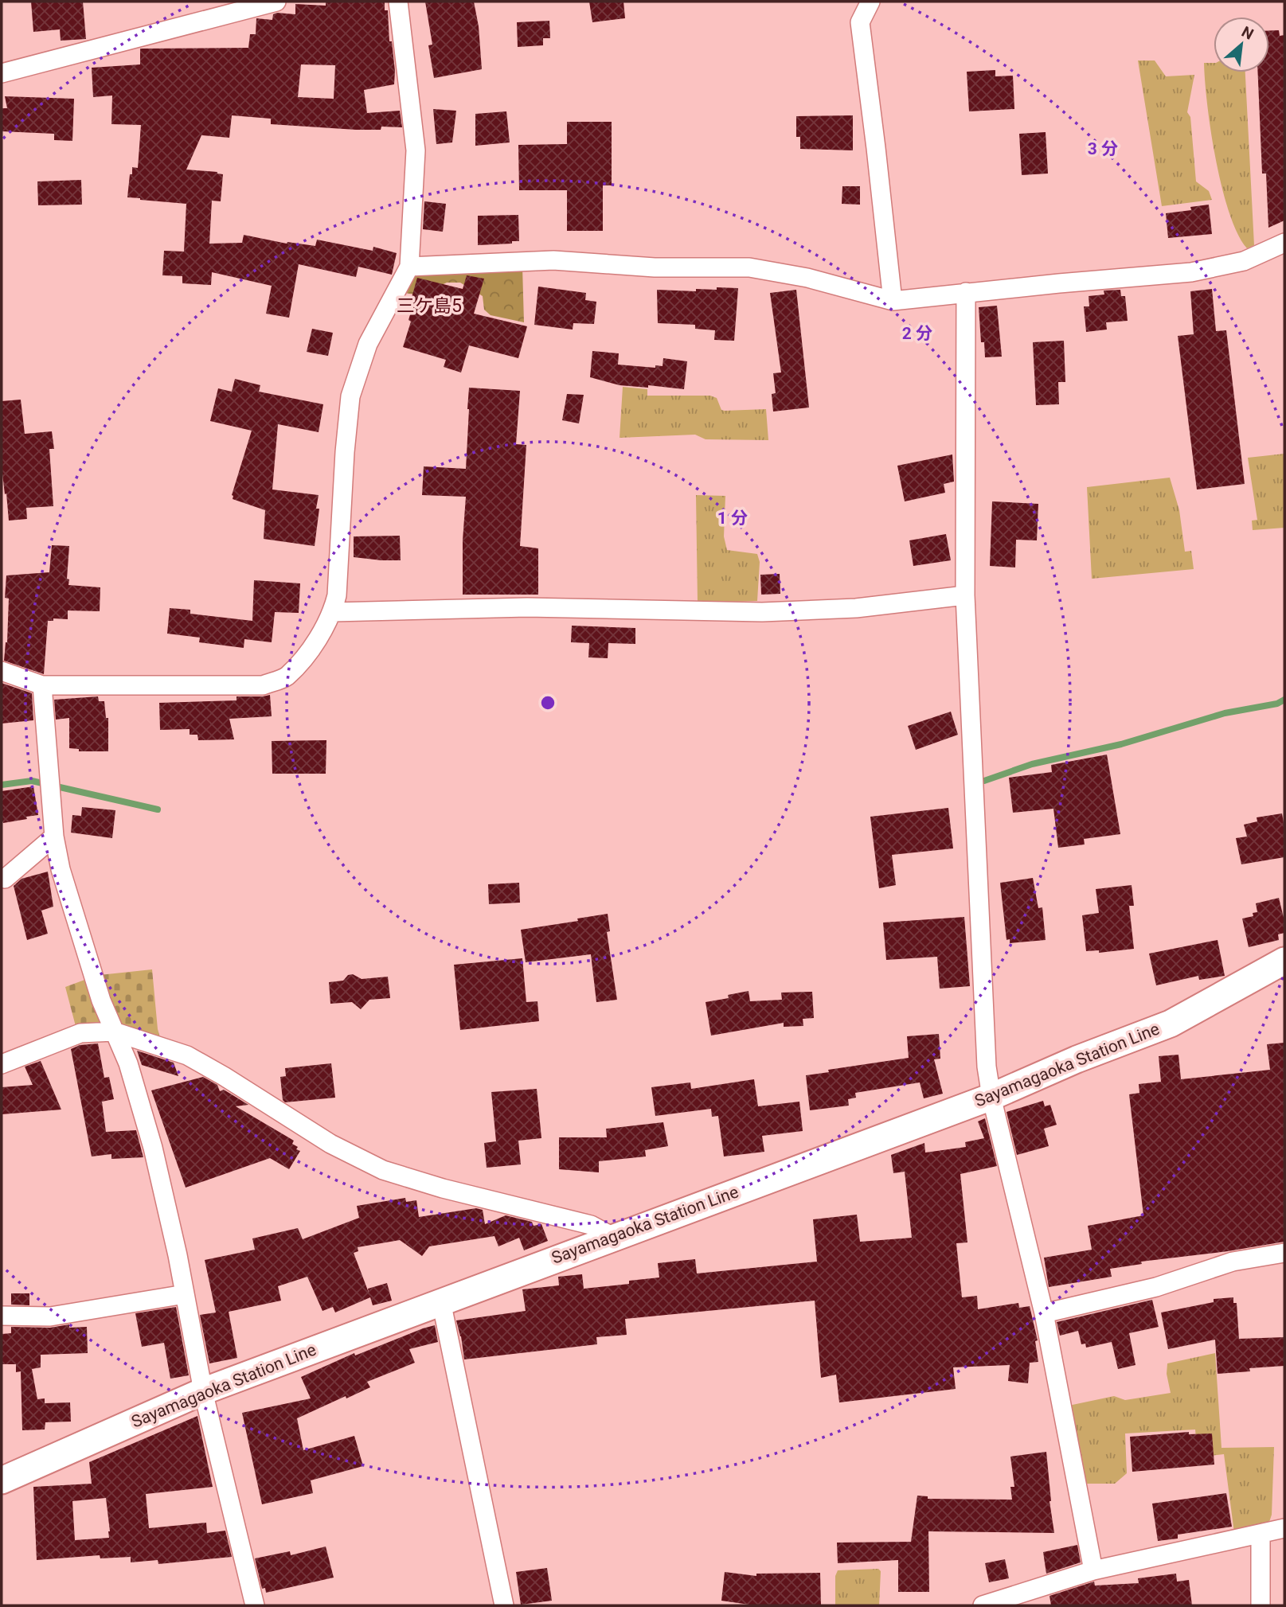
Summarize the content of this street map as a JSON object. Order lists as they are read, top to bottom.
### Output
{
  "streets": {
    "main road": ["Sayamagaoka Station Line"]
  },
  "districts": ["三ケ島5"],
  "north": "top right",
  "rings": ["3 分", "2 分", "1 分"]
}
